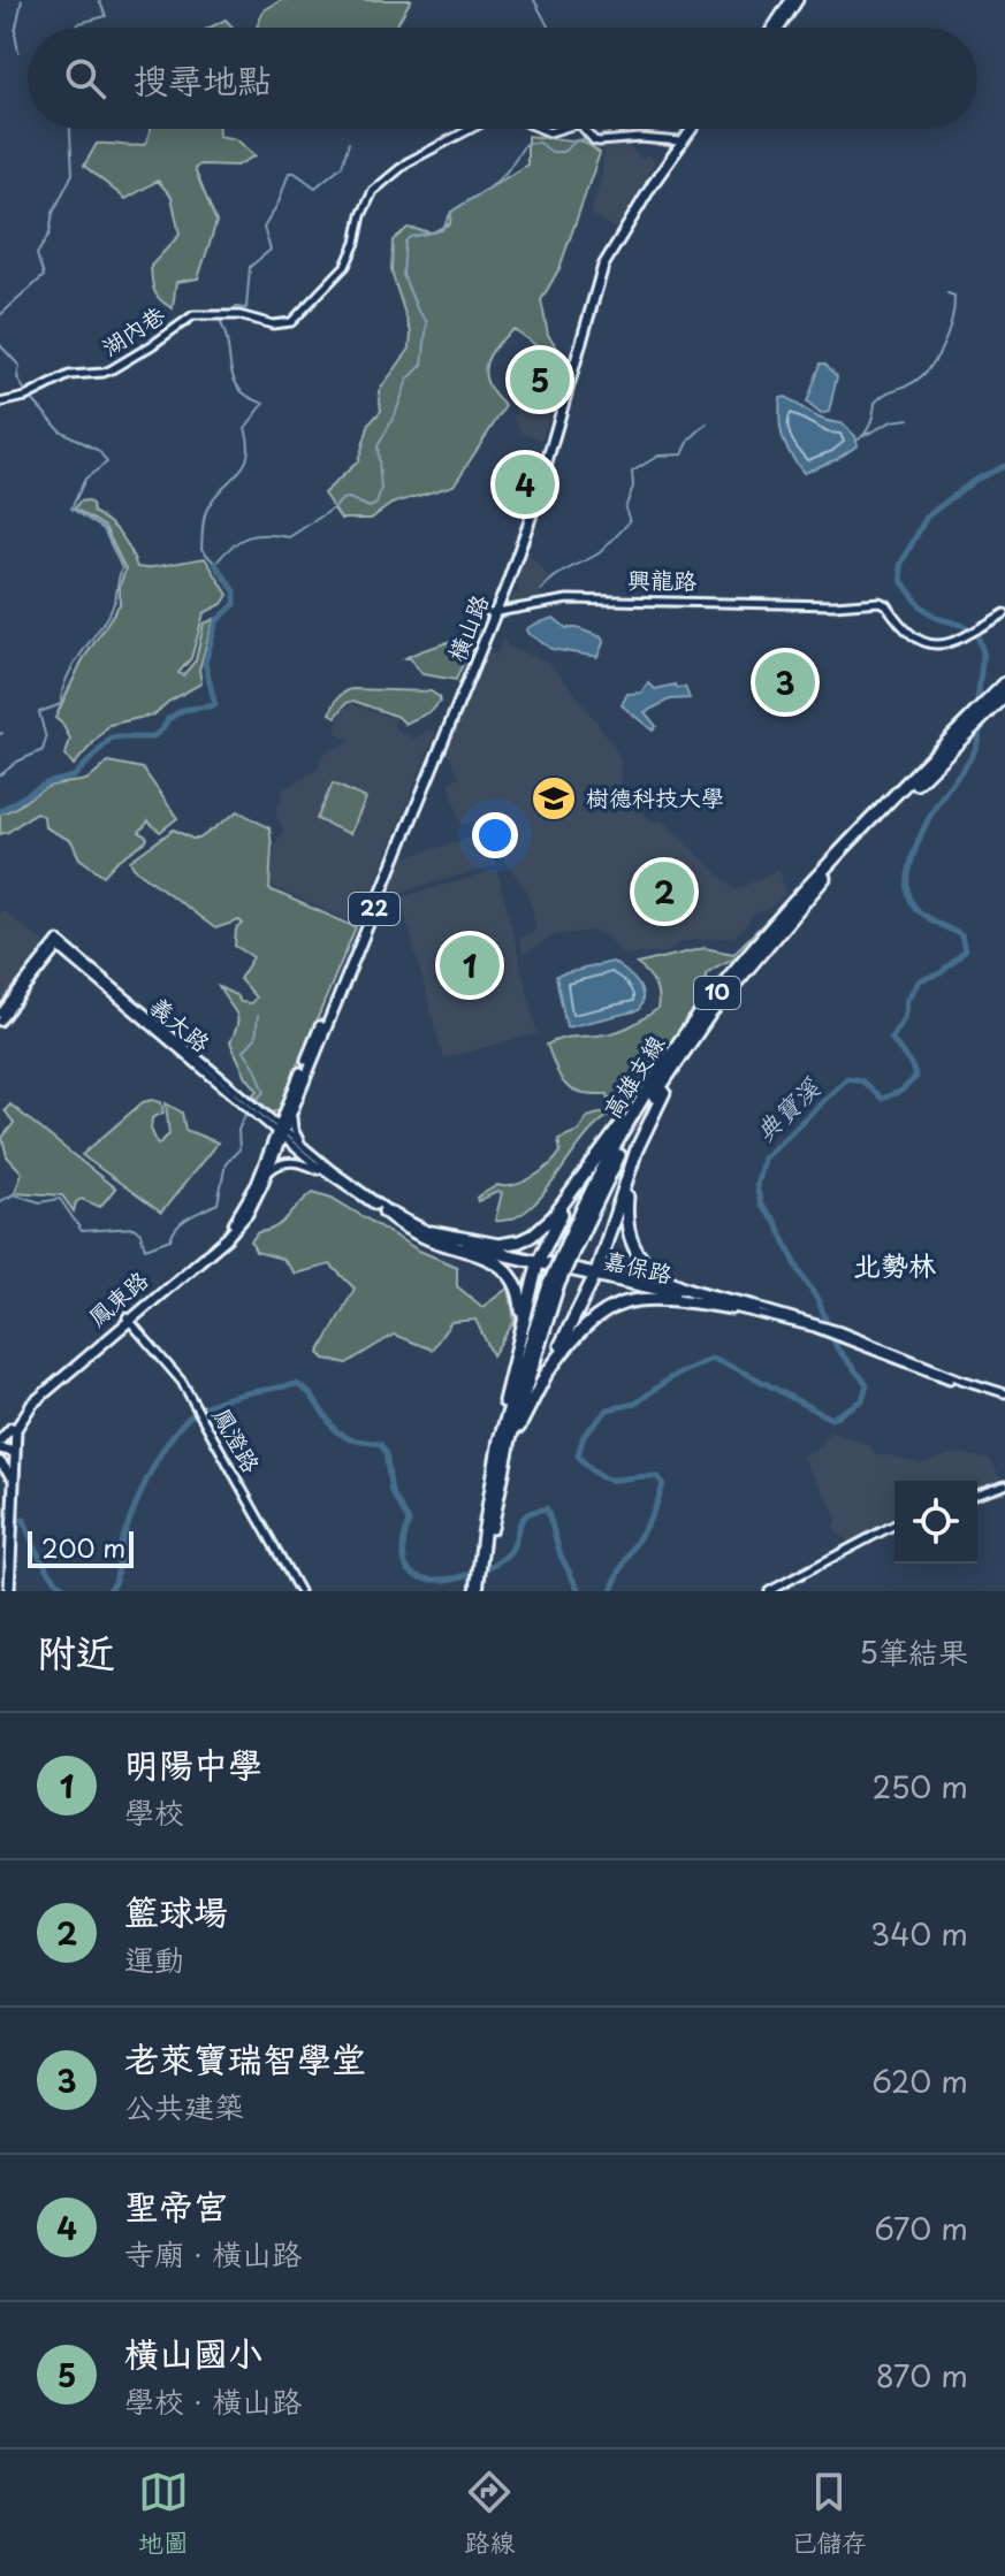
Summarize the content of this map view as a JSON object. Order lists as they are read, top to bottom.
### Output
{
  "streets": {
    "highway": ["10", "高雄支線"],
    "main road": ["橫山路", "22", "鳳東路"],
    "street": [
      "湖內巷",
      "興龍路",
      "義大路",
      "嘉保路",
      "鳳澄路"
    ]
  },
  "crossings": [
    ["湖內巷", "橫山路"],
    ["湖內巷", "22"],
    ["興龍路", "橫山路"],
    ["橫山路", "22"],
    ["橫山路", "義大路"],
    ["橫山路", "嘉保路"],
    ["橫山路", "鳳東路"],
    ["22", "鳳東路"],
    ["義大路", "嘉保路"],
    ["義大路", "鳳東路"],
    ["嘉保路", "鳳東路"],
    ["鳳東路", "鳳澄路"]
  ],
  "districts": ["北勢林"],
  "water": ["典寶溪"],
  "places": {
    "school or university": ["樹德科技大學"]
  },
  "scale_bar": "200 m",
  "page": {
    "search": "搜尋地點",
    "pins": [
      "5",
      "4",
      "3",
      "2",
      "1"
    ],
    "scale": "200 m",
    "heading": ["附近", "5筆結果"],
    "list": [
      {
        "mark": "1",
        "name": "明陽中學",
        "note": "學校",
        "value": "250 m"
      },
      {
        "mark": "2",
        "name": "籃球場",
        "note": "運動",
        "value": "340 m"
      },
      {
        "mark": "3",
        "name": "老萊寶瑞智學堂",
        "note": "公共建築",
        "value": "620 m"
      },
      {
        "mark": "4",
        "name": "聖帝宮",
        "note": "寺廟 · 橫山路",
        "value": "670 m"
      },
      {
        "mark": "5",
        "name": "橫山國小",
        "note": "學校 · 橫山路",
        "value": "870 m"
      }
    ],
    "nav": ["地圖", "路線", "已儲存"]
  }
}
